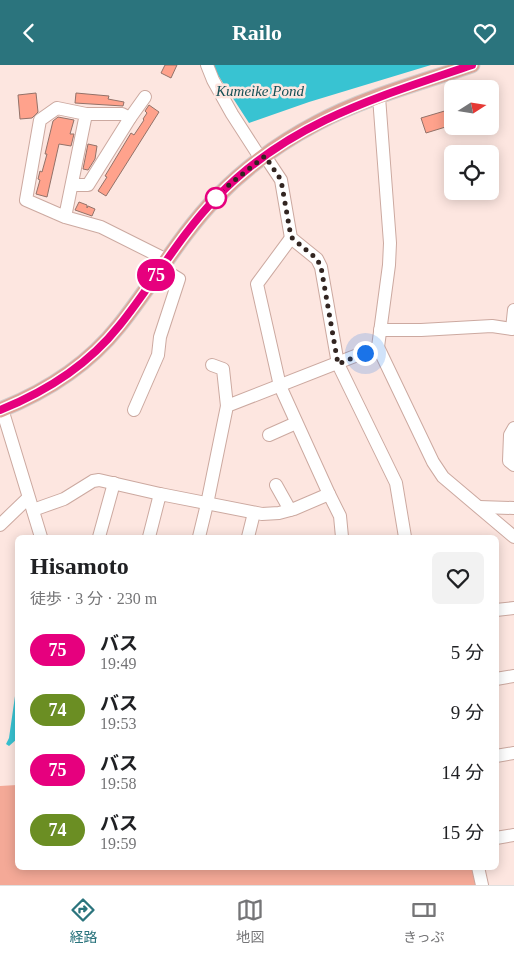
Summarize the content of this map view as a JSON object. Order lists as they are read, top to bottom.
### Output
{
  "water": ["Kumeike Pond"],
  "lines": ["bus line 75"],
  "north": "right",
  "page": {
    "header": "Railo",
    "on_map": "75",
    "heading": ["Hisamoto", "徒歩 · 3 分 · 230 m"],
    "list": [
      {
        "mark": "75",
        "name": "バス",
        "note": "19:49",
        "value": "5 分"
      },
      {
        "mark": "74",
        "name": "バス",
        "note": "19:53",
        "value": "9 分"
      },
      {
        "mark": "75",
        "name": "バス",
        "note": "19:58",
        "value": "14 分"
      },
      {
        "mark": "74",
        "name": "バス",
        "note": "19:59",
        "value": "15 分"
      }
    ],
    "tabs": ["経路", "地図", "きっぷ"]
  }
}
